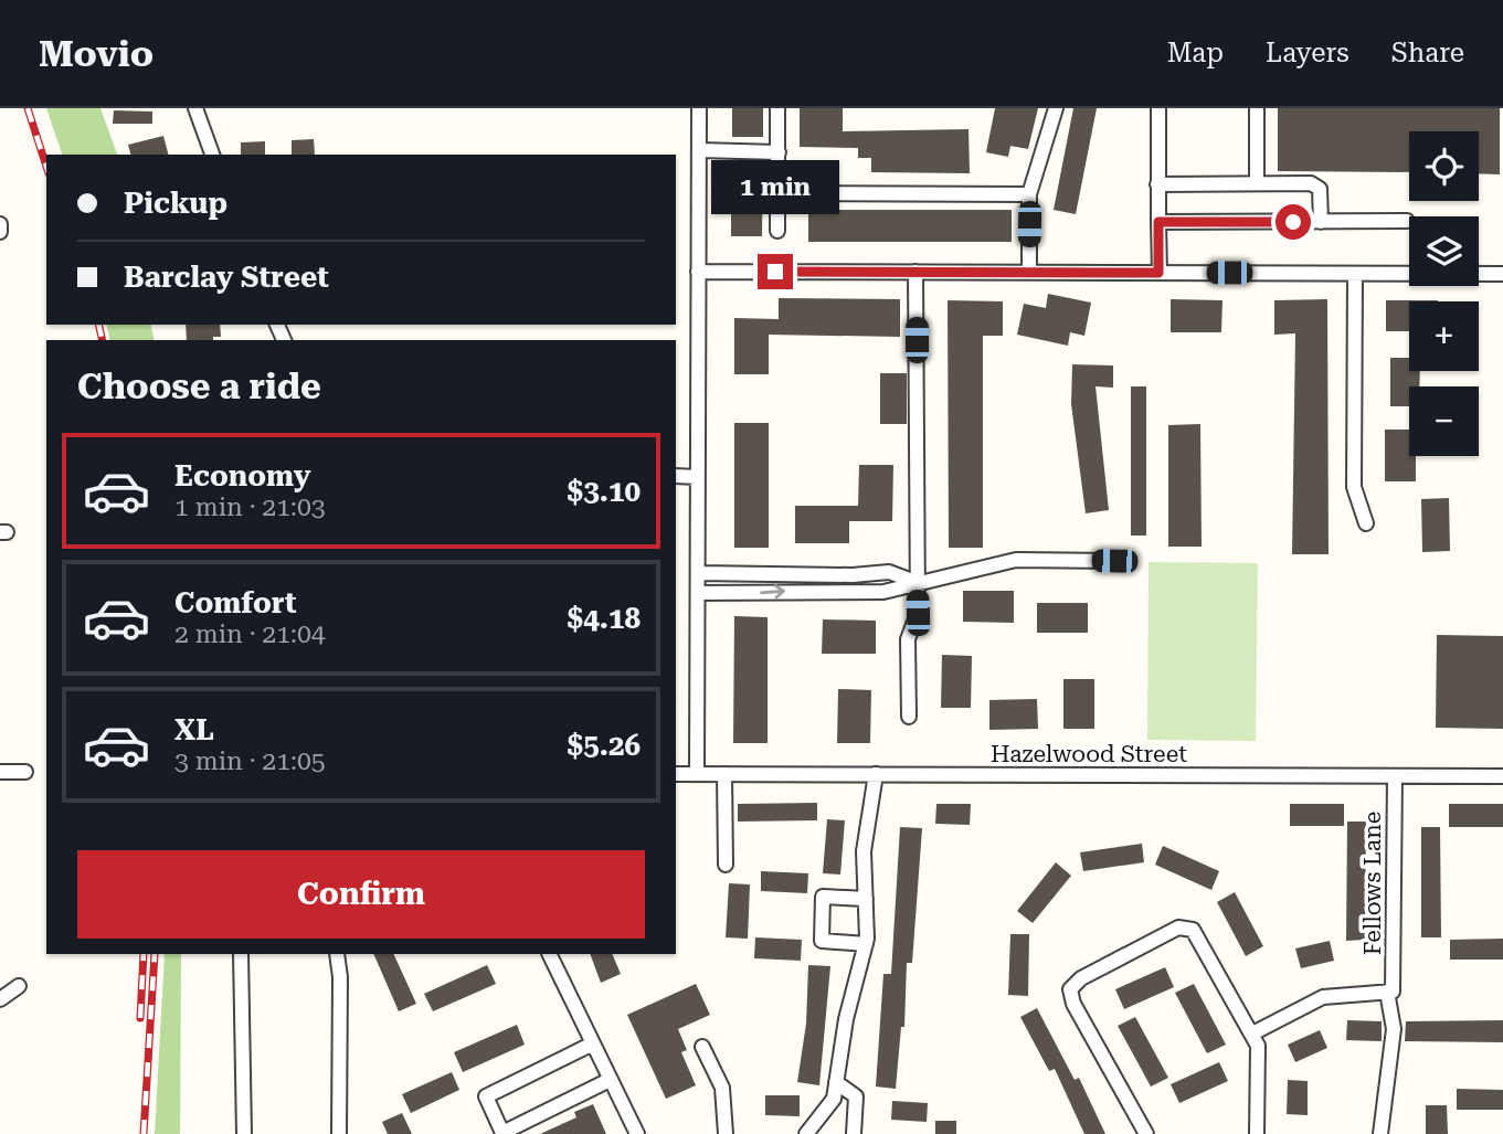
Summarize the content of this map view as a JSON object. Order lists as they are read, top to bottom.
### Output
{
  "streets": {
    "street": ["Hazelwood Street", "Fellows Lane"]
  },
  "crossings": [
    ["Hazelwood Street", "Fellows Lane"]
  ],
  "page": {
    "header": "Movio",
    "nav": ["Map", "Layers", "Share"],
    "map_buttons": ["+", "−"],
    "banner": ["Pickup", "Barclay Street"],
    "bubble": "1 min",
    "heading": "Choose a ride",
    "list": [
      {
        "name": "Economy",
        "note": "1 min · 21:03",
        "value": "$3.10"
      },
      {
        "name": "Comfort",
        "note": "2 min · 21:04",
        "value": "$4.18"
      },
      {
        "name": "XL",
        "note": "3 min · 21:05",
        "value": "$5.26"
      }
    ],
    "buttons": "Confirm"
  }
}
